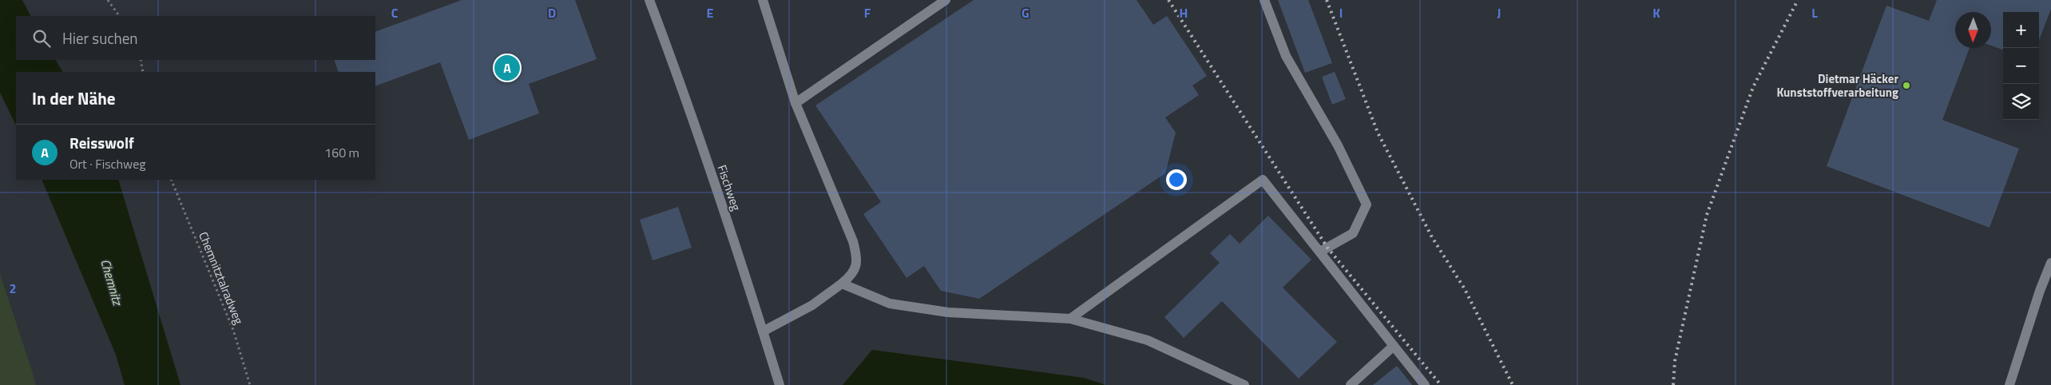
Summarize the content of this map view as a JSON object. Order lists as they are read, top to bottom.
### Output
{
  "streets": {
    "street": ["Fischweg"],
    "path": ["Chemnitztalradweg"]
  },
  "water": ["Chemnitz"],
  "places": ["Dietmar Häcker Kunststoffverarbeitung"],
  "north": "bottom",
  "page": {
    "map_buttons": ["+", "−"],
    "search": "Hier suchen",
    "pins": "A",
    "heading": "In der Nähe",
    "list": [
      {
        "mark": "A",
        "name": "Reisswolf",
        "note": "Ort · Fischweg",
        "value": "160 m"
      }
    ]
  },
  "grid": {
    "columns": [
      "C",
      "D",
      "E",
      "F",
      "G",
      "H",
      "I",
      "J",
      "K",
      "L"
    ],
    "rows": ["2"]
  }
}
